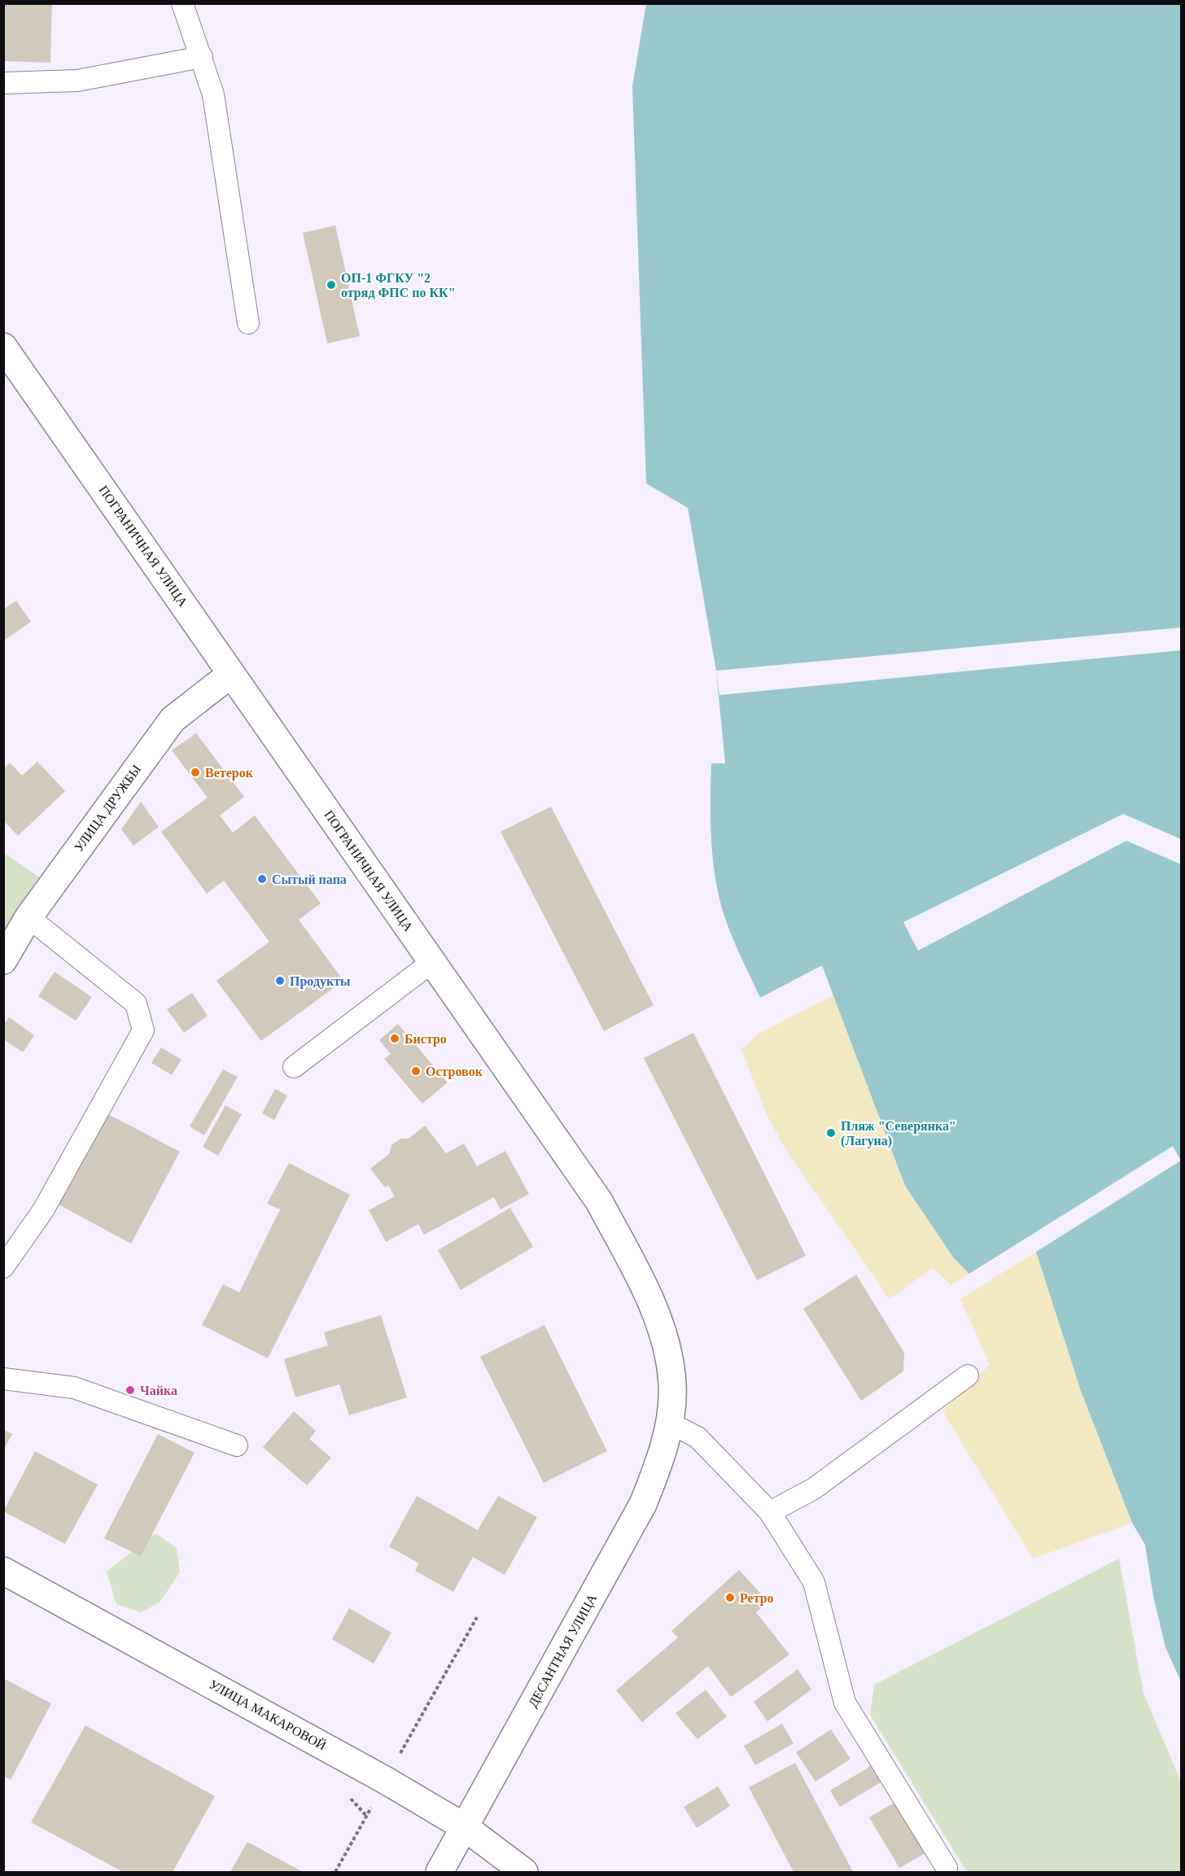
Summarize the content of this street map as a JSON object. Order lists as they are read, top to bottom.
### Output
{
  "streets": {
    "street": [
      "ПОГРАНИЧНАЯ УЛИЦА",
      "УЛИЦА ДРУЖБЫ",
      "ДЕСАНТНАЯ УЛИЦА",
      "УЛИЦА МАКАРОВОЙ"
    ]
  },
  "crossings": [
    ["ПОГРАНИЧНАЯ УЛИЦА", "УЛИЦА ДРУЖБЫ"],
    ["ПОГРАНИЧНАЯ УЛИЦА", "ДЕСАНТНАЯ УЛИЦА"],
    ["ДЕСАНТНАЯ УЛИЦА", "УЛИЦА МАКАРОВОЙ"]
  ],
  "places": [
    "ОП-1 ФГКУ \"2 отряд ФПС по КК\"",
    "Ветерок",
    "Сытый папа",
    "Продукты",
    "Бистро",
    "Островок",
    "Пляж \"Северянка\" (Лагуна)",
    "Чайка",
    "Ретро"
  ]
}
